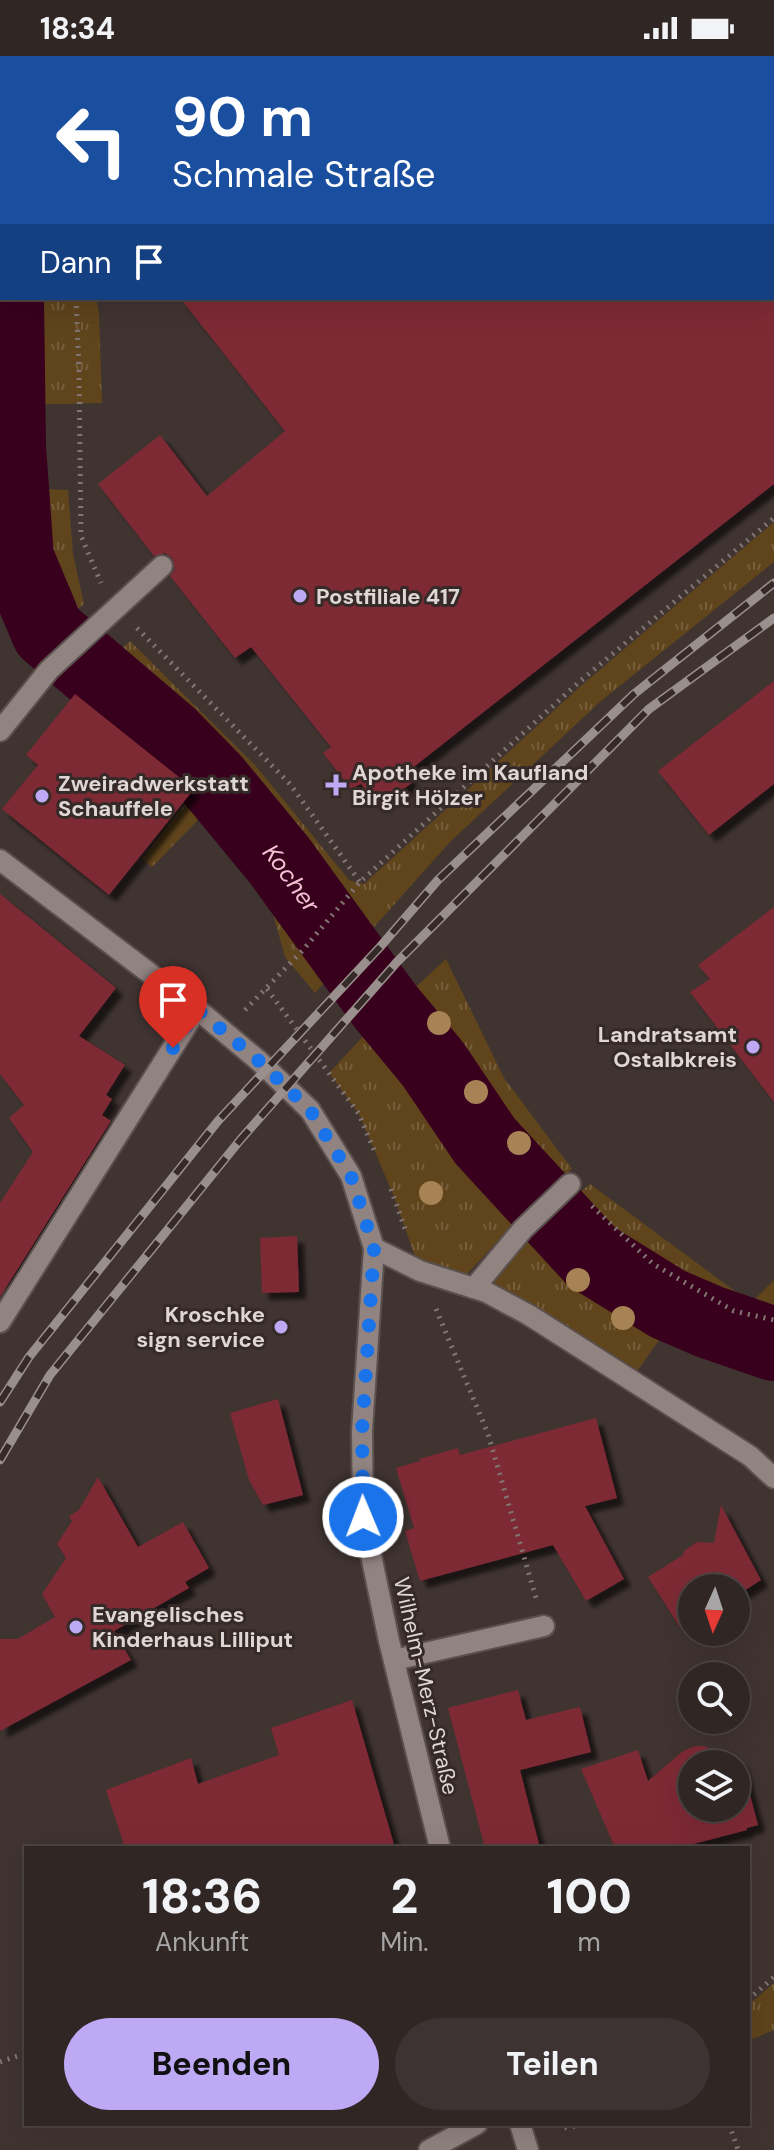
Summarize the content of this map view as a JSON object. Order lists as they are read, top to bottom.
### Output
{
  "streets": {
    "street": ["Wilhelm-Merz-Straße"]
  },
  "water": ["Kocher"],
  "places": {
    "other": [
      "Postfiliale 417",
      "Zweiradwerkstatt Schauffele",
      "Landratsamt Ostalbkreis",
      "Kroschke sign service",
      "Evangelisches Kinderhaus Lilliput"
    ],
    "health": ["Apotheke im Kaufland Birgit Hölzer"]
  },
  "north": "bottom",
  "page": {
    "status": "18:34",
    "turn": ["90 m", "Schmale Straße"],
    "then": "Dann",
    "eta": [
      "18:36",
      "Ankunft",
      "2",
      "Min.",
      "100",
      "m"
    ],
    "buttons": ["Beenden", "Teilen"]
  }
}
